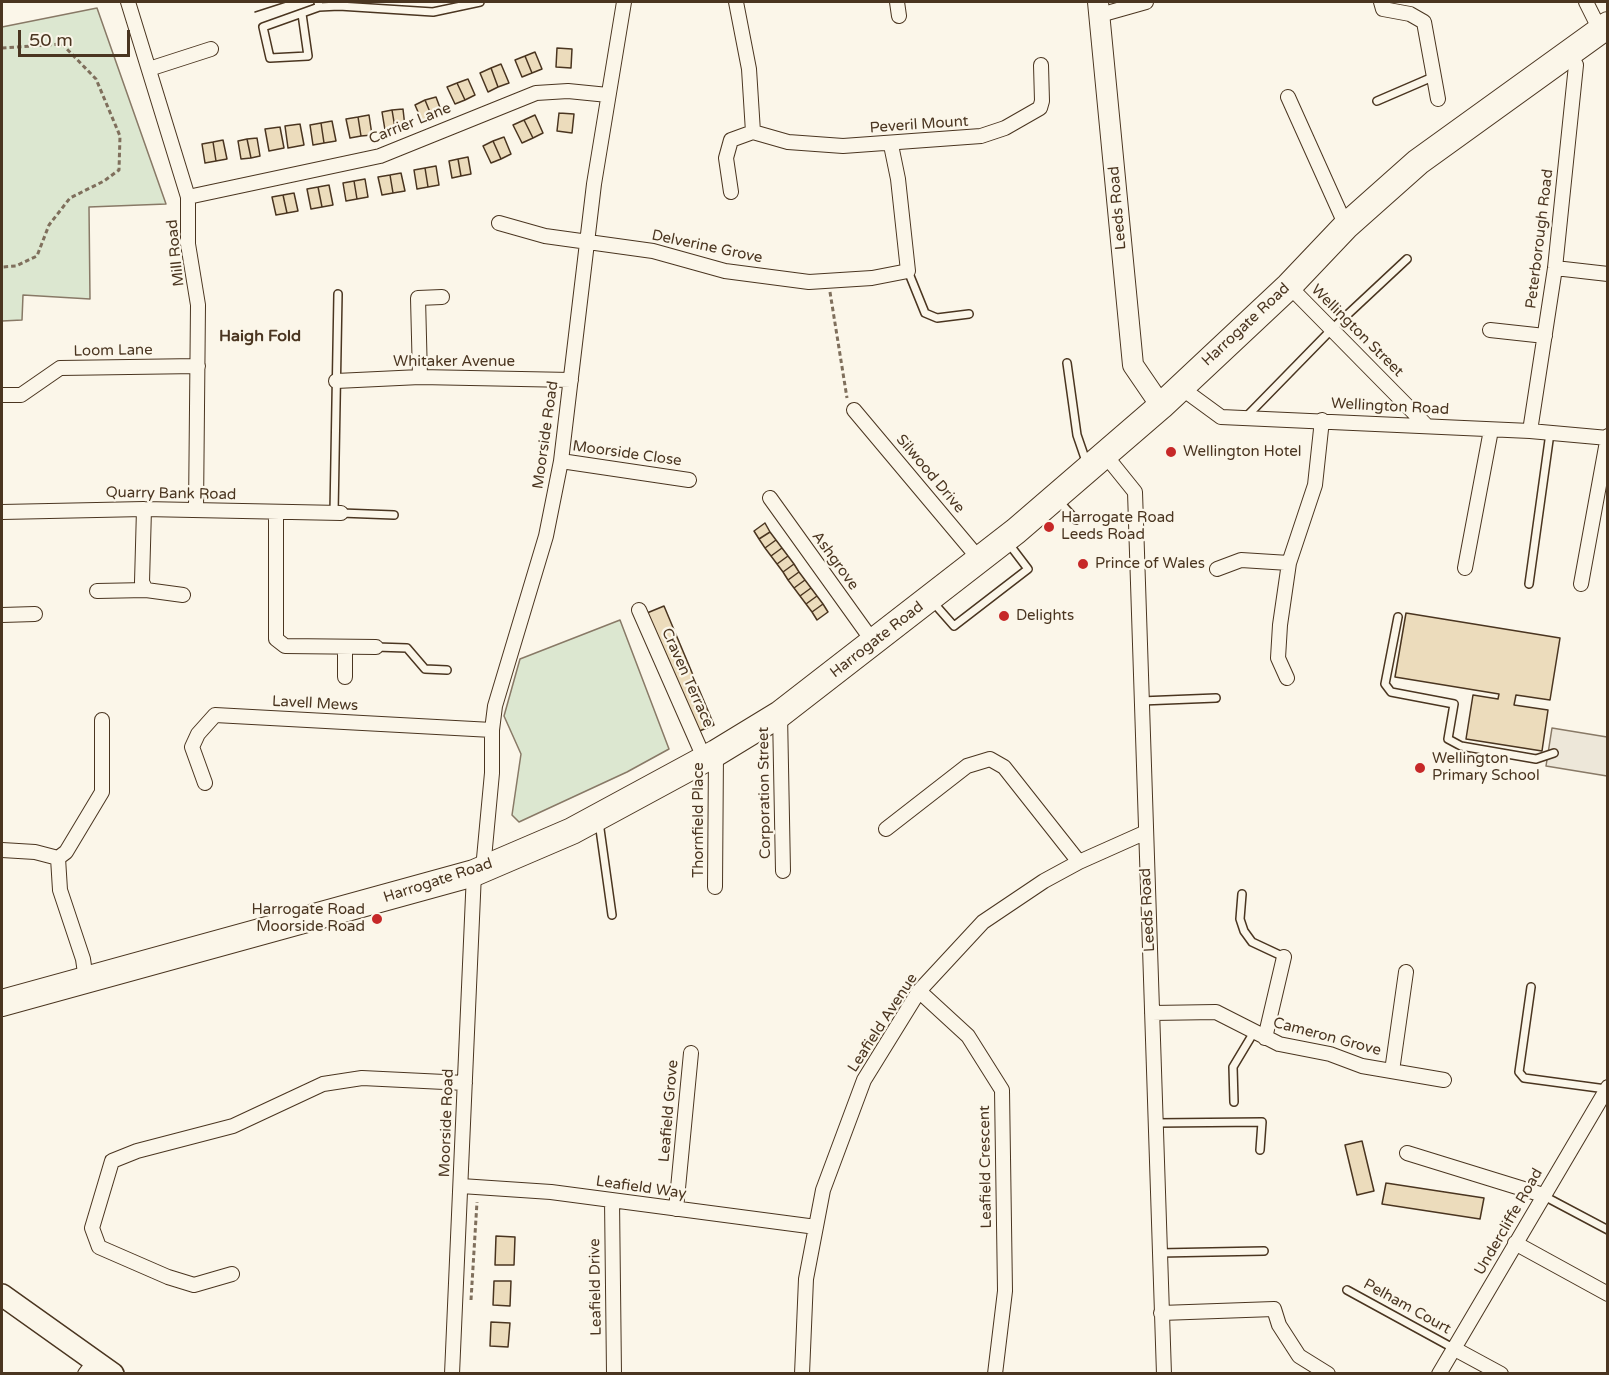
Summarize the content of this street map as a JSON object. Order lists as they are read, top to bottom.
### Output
{
  "streets": {
    "highway": ["Harrogate Road"],
    "street": [
      "Carrier Lane",
      "Peveril Mount",
      "Leeds Road",
      "Peterborough Road",
      "Delverine Grove",
      "Mill Road",
      "Wellington Street",
      "Loom Lane",
      "Whitaker Avenue",
      "Wellington Road",
      "Moorside Road",
      "Moorside Close",
      "Silwood Drive",
      "Quarry Bank Road",
      "Ashgrove",
      "Craven Terrace",
      "Lavell Mews",
      "Corporation Street",
      "Thornfield Place",
      "Leafield Avenue",
      "Cameron Grove",
      "Leafield Grove",
      "Leafield Crescent",
      "Leafield Way",
      "Undercliffe Road",
      "Leafield Drive"
    ],
    "lane": ["Pelham Court"]
  },
  "crossings": [
    ["Carrier Lane", "Mill Road"],
    ["Carrier Lane", "Moorside Road"],
    ["Leeds Road", "Harrogate Road"],
    ["Leeds Road", "Leafield Avenue"],
    ["Leeds Road", "Cameron Grove"],
    ["Peterborough Road", "Harrogate Road"],
    ["Peterborough Road", "Wellington Road"],
    ["Delverine Grove", "Moorside Road"],
    ["Mill Road", "Loom Lane"],
    ["Mill Road", "Quarry Bank Road"],
    ["Harrogate Road", "Wellington Street"],
    ["Harrogate Road", "Wellington Road"],
    ["Harrogate Road", "Moorside Road"],
    ["Harrogate Road", "Silwood Drive"],
    ["Harrogate Road", "Ashgrove"],
    ["Harrogate Road", "Craven Terrace"],
    ["Harrogate Road", "Corporation Street"],
    ["Harrogate Road", "Thornfield Place"],
    ["Wellington Street", "Wellington Road"],
    ["Whitaker Avenue", "Moorside Road"],
    ["Moorside Road", "Moorside Close"],
    ["Moorside Road", "Lavell Mews"],
    ["Moorside Road", "Leafield Way"],
    ["Craven Terrace", "Thornfield Place"],
    ["Leafield Avenue", "Leafield Crescent"],
    ["Leafield Avenue", "Leafield Way"],
    ["Leafield Grove", "Leafield Way"],
    ["Leafield Way", "Leafield Drive"],
    ["Undercliffe Road", "Pelham Court"]
  ],
  "districts": ["Haigh Fold"],
  "places": [
    "Wellington Hotel",
    "Harrogate Road Leeds Road",
    "Prince of Wales",
    "Delights",
    "Wellington Primary School",
    "Harrogate Road Moorside Road"
  ],
  "scale_bar": "50 m"
}
